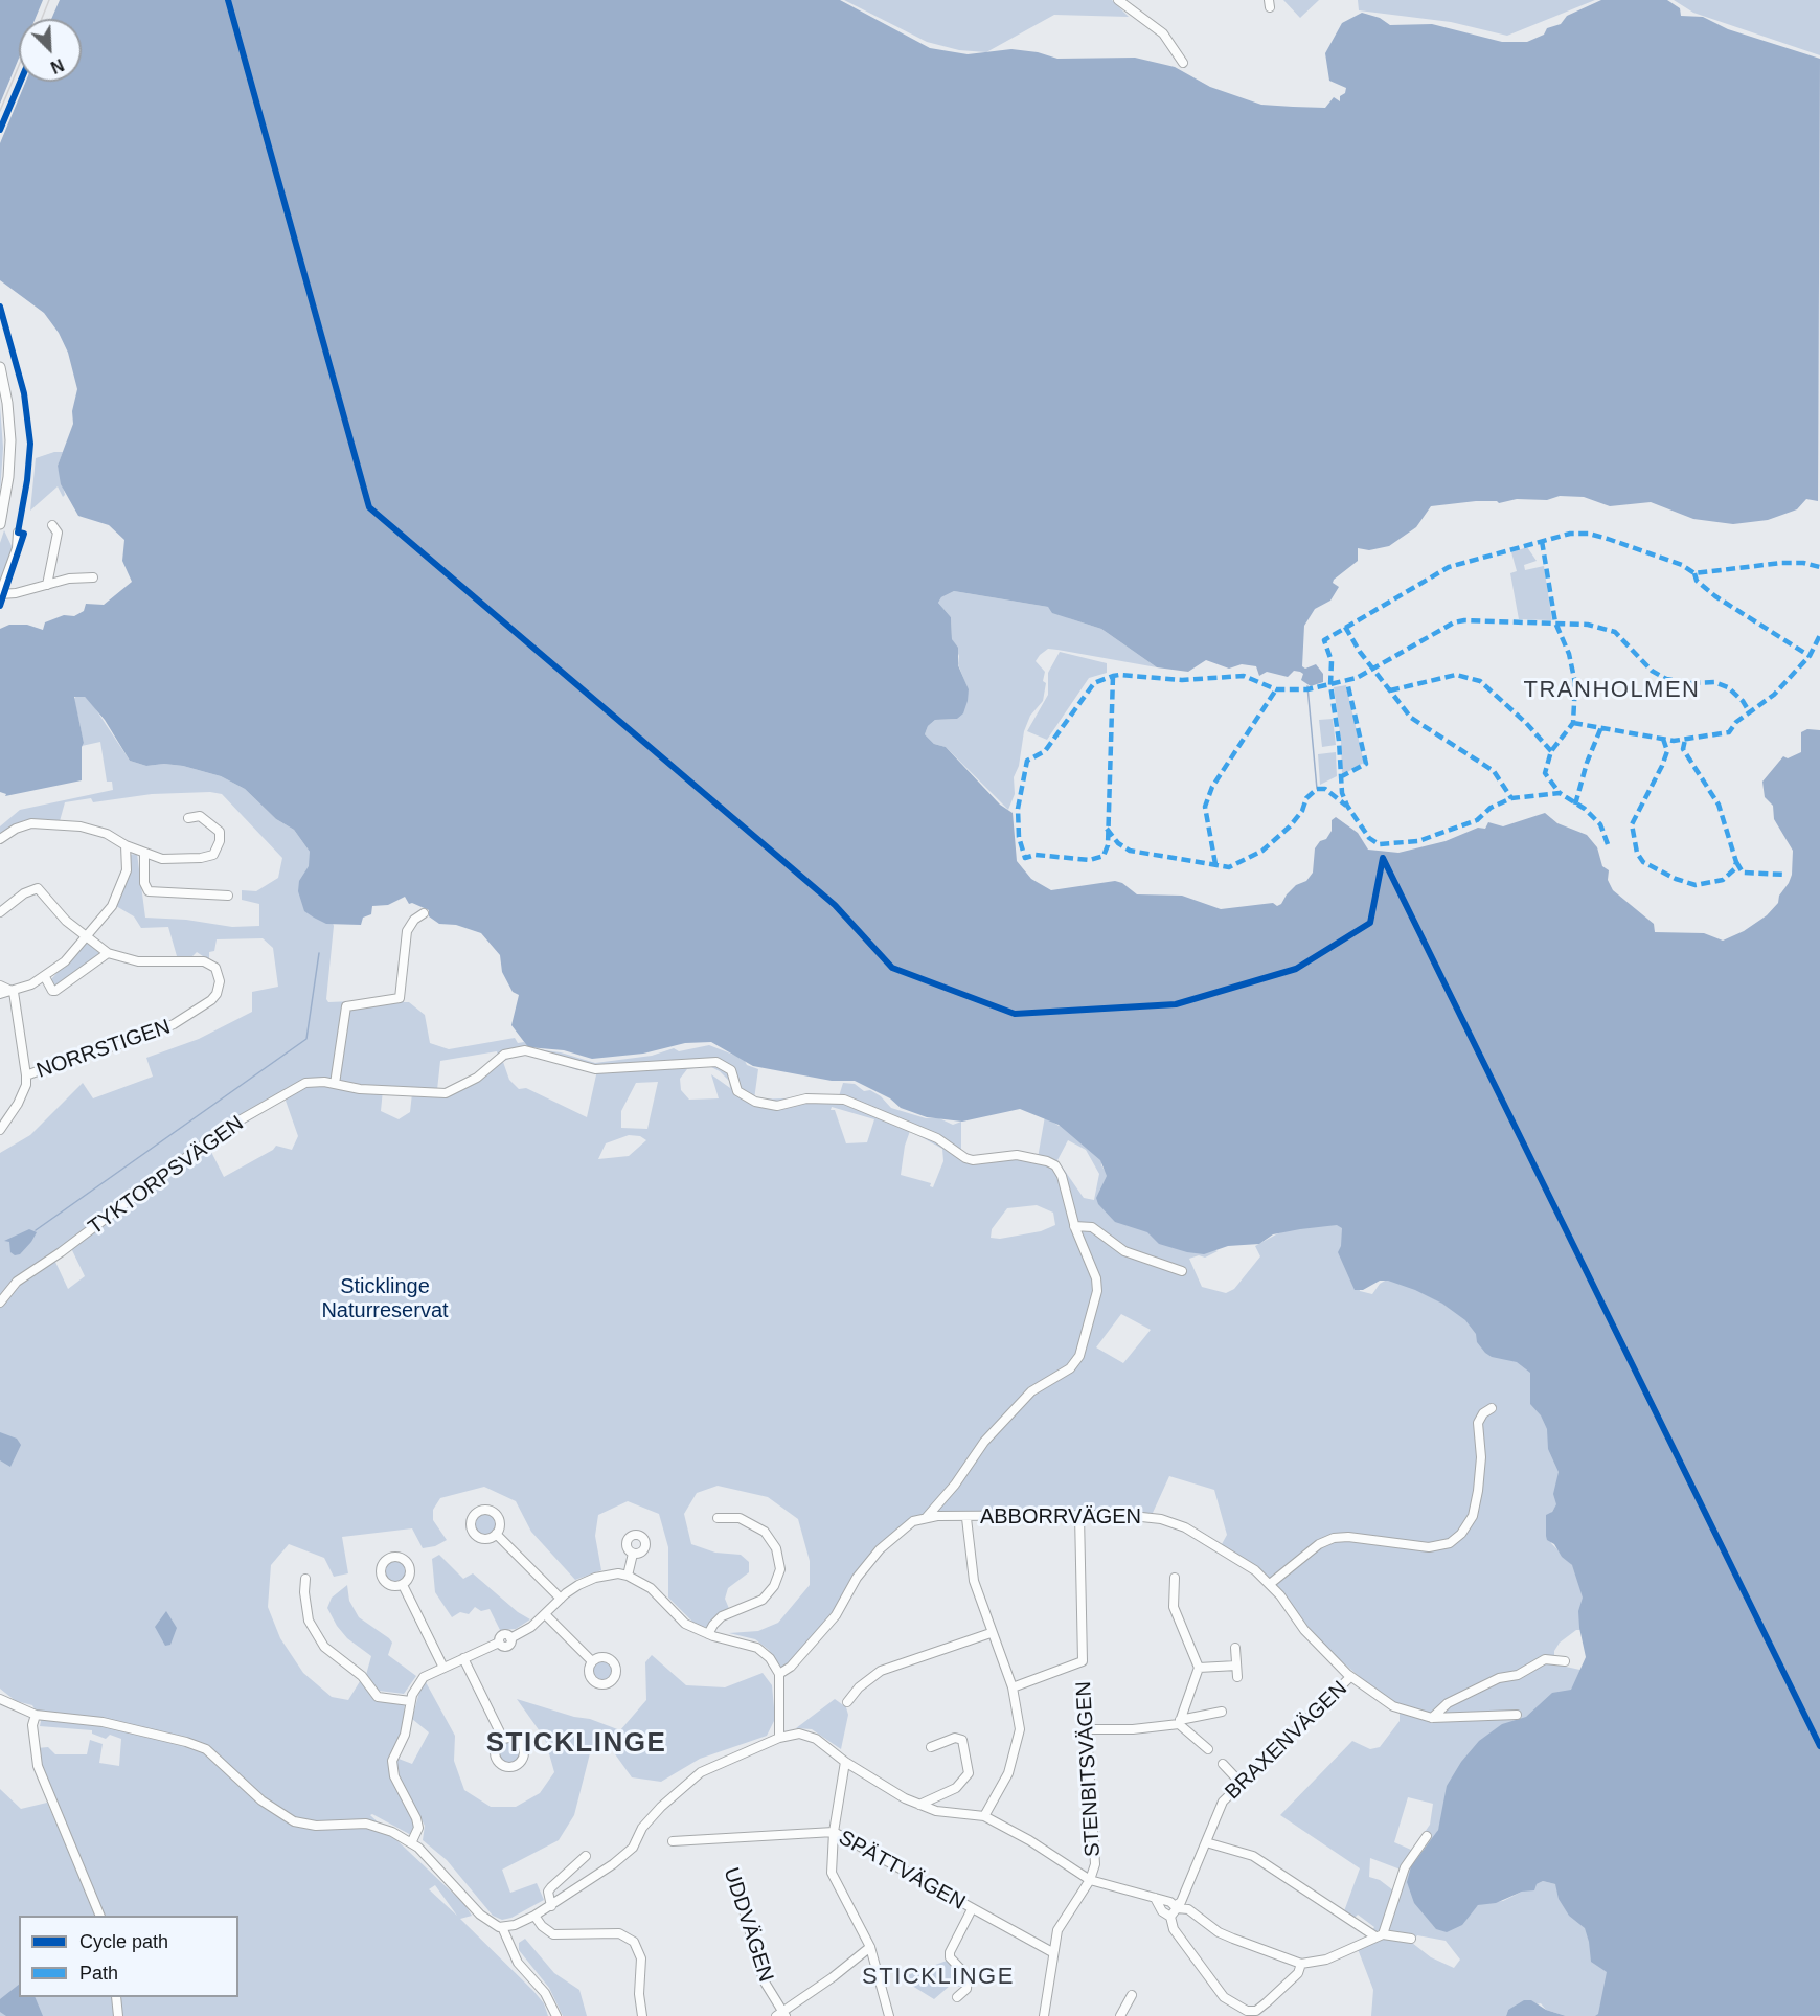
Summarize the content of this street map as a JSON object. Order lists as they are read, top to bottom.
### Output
{
  "streets": {
    "street": [
      "NORRSTIGEN",
      "TYKTORPSVÄGEN",
      "ABBORRVÄGEN",
      "BRAXENVÄGEN",
      "STENBITSVÄGEN",
      "SPÄTTVÄGEN",
      "UDDVÄGEN"
    ]
  },
  "crossings": [
    ["TYKTORPSVÄGEN", "ABBORRVÄGEN"],
    ["ABBORRVÄGEN", "BRAXENVÄGEN"],
    ["STENBITSVÄGEN", "SPÄTTVÄGEN"]
  ],
  "districts": ["TRANHOLMEN", "STICKLINGE", "STICKLINGE"],
  "parks": ["Sticklinge Naturreservat"],
  "legend": ["Cycle path", "Path"],
  "north": "bottom right"
}
